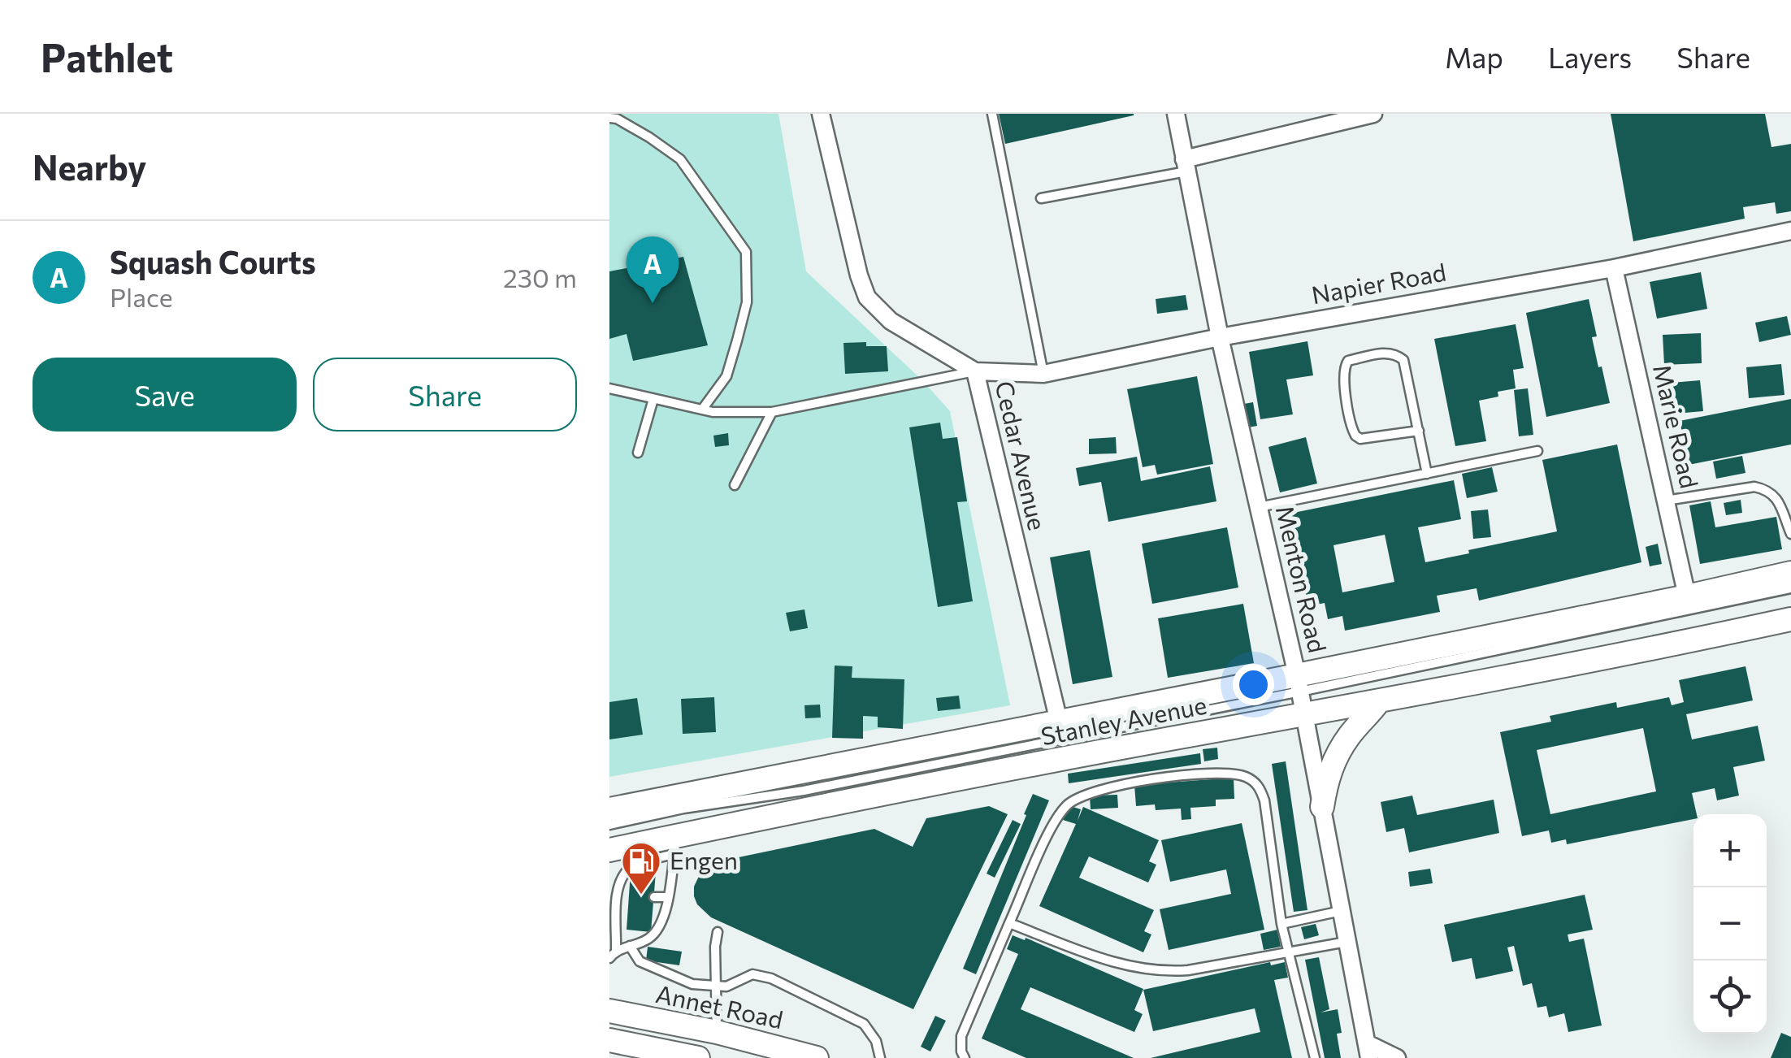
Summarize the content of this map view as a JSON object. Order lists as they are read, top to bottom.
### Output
{
  "streets": {
    "main road": ["Stanley Avenue", "Annet Road"],
    "street": [
      "Napier Road",
      "Marie Road",
      "Cedar Avenue",
      "Menton Road"
    ]
  },
  "crossings": [
    ["Napier Road", "Marie Road"],
    ["Napier Road", "Cedar Avenue"],
    ["Napier Road", "Menton Road"],
    ["Marie Road", "Stanley Avenue"],
    ["Cedar Avenue", "Stanley Avenue"],
    ["Menton Road", "Stanley Avenue"]
  ],
  "places": {
    "fuel station": ["Engen"]
  },
  "page": {
    "header": "Pathlet",
    "nav": ["Map", "Layers", "Share"],
    "heading": "Nearby",
    "list": [
      {
        "mark": "A",
        "name": "Squash Courts",
        "note": "Place",
        "value": "230 m"
      }
    ],
    "pins": "A",
    "buttons": ["Save", "Share"],
    "map_buttons": ["+", "−"]
  }
}
